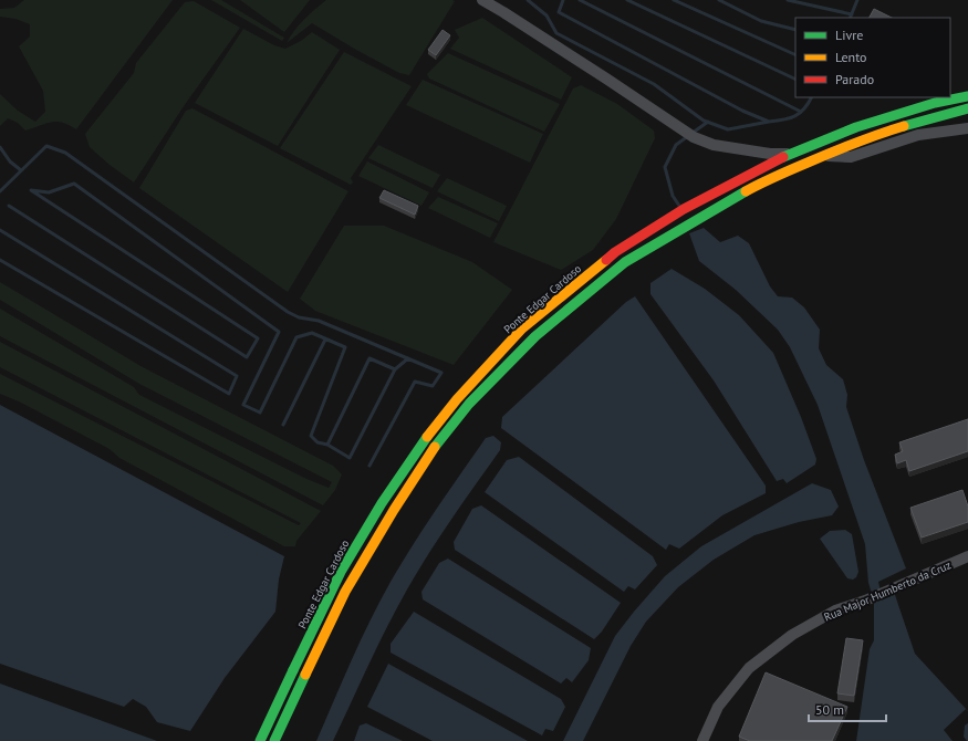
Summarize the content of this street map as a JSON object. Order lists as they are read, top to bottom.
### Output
{
  "streets": {
    "main road": ["Ponte Edgar Cardoso"],
    "street": ["Rua Major Humberto da Cruz"]
  },
  "legend": ["Livre", "Lento", "Parado"],
  "scale_bar": "50 m"
}
